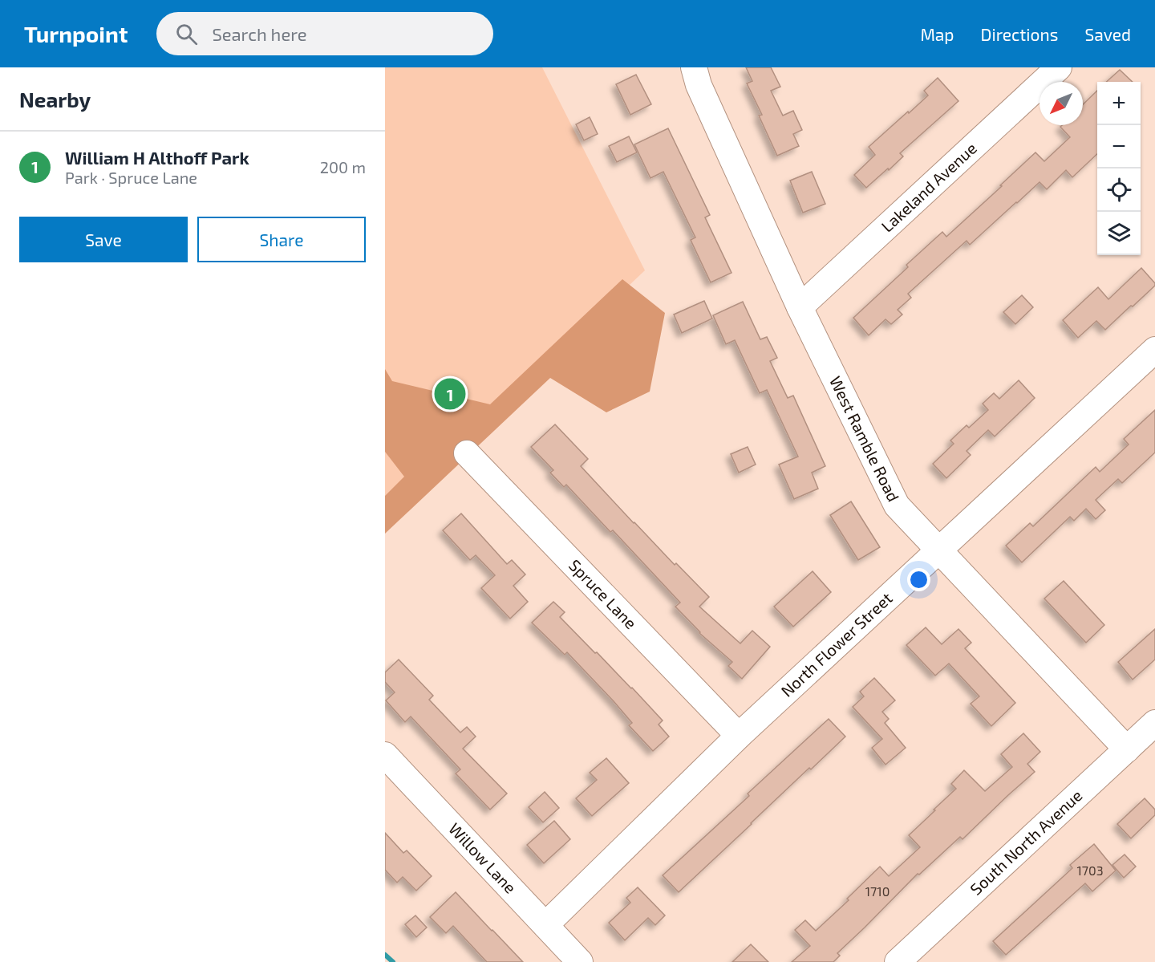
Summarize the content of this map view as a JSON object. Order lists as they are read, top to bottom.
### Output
{
  "streets": {
    "street": [
      "Lakeland Avenue",
      "West Ramble Road",
      "Spruce Lane",
      "North Flower Street",
      "South North Avenue",
      "Willow Lane"
    ]
  },
  "crossings": [
    ["Lakeland Avenue", "West Ramble Road"],
    ["West Ramble Road", "North Flower Street"],
    ["West Ramble Road", "South North Avenue"],
    ["Spruce Lane", "North Flower Street"],
    ["North Flower Street", "Willow Lane"]
  ],
  "house_numbers": ["1703", "1710"],
  "north": "bottom left",
  "page": {
    "header": "Turnpoint",
    "search": "Search here",
    "nav": ["Map", "Directions", "Saved"],
    "heading": "Nearby",
    "map_buttons": ["+", "−"],
    "list": [
      {
        "mark": "1",
        "name": "William H Althoff Park",
        "note": "Park · Spruce Lane",
        "value": "200 m"
      }
    ],
    "buttons": ["Save", "Share"],
    "pins": "1"
  }
}
